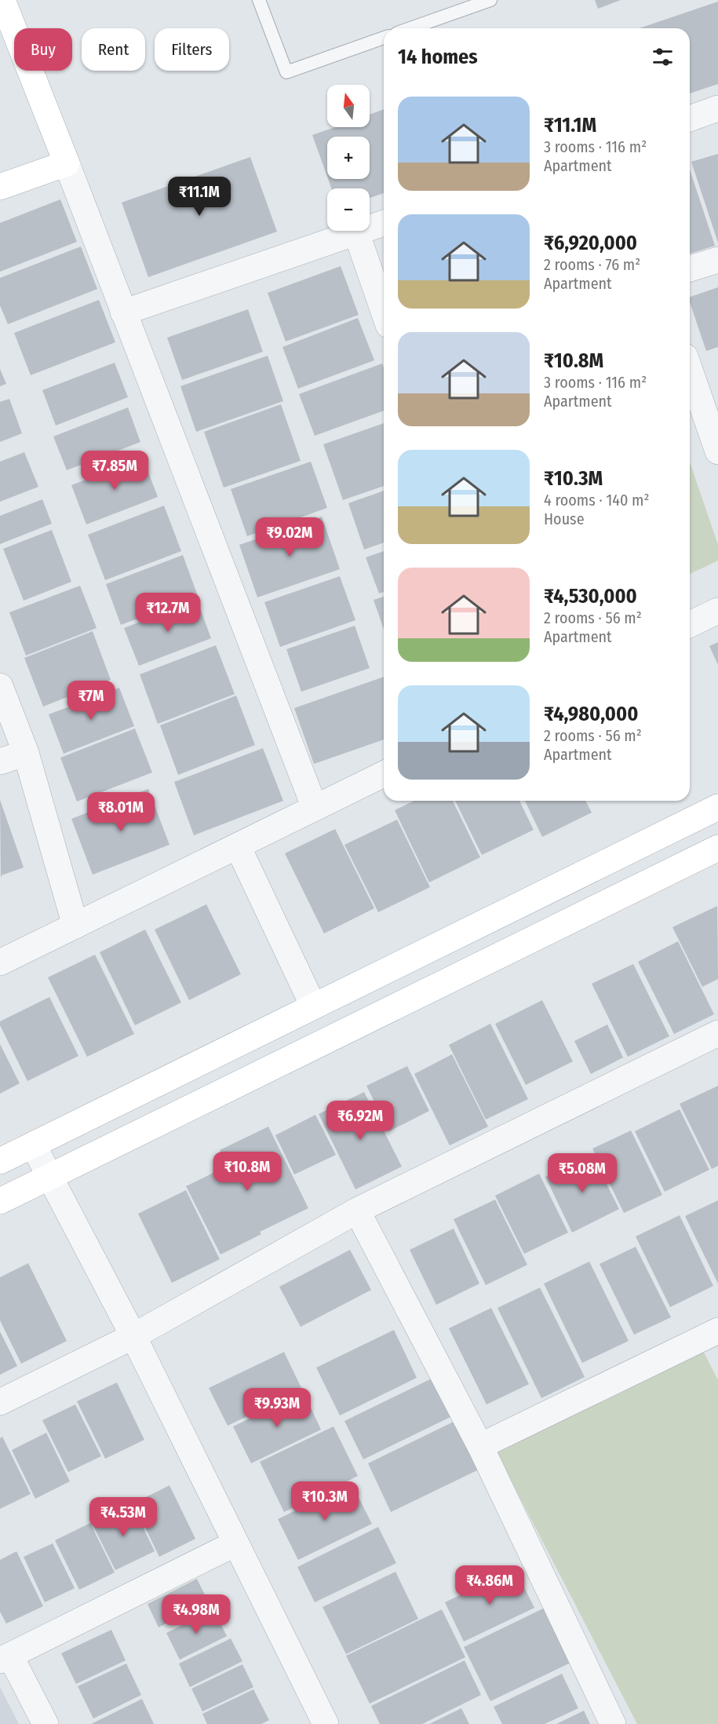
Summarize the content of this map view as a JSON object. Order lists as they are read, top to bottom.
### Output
{
  "north": "top",
  "page": {
    "chip": ["Buy", "Rent", "Filters"],
    "heading": "14 homes",
    "map_buttons": ["+", "−"],
    "list": [
      {
        "name": "₹11.1M",
        "note": "3 rooms · 116 m² · Apartment"
      },
      {
        "name": "₹6,920,000",
        "note": "2 rooms · 76 m² · Apartment"
      },
      {
        "name": "₹10.8M",
        "note": "3 rooms · 116 m² · Apartment"
      },
      {
        "name": "₹10.3M",
        "note": "4 rooms · 140 m² · House"
      },
      {
        "name": "₹4,530,000",
        "note": "2 rooms · 56 m² · Apartment"
      },
      {
        "name": "₹4,980,000",
        "note": "2 rooms · 56 m² · Apartment"
      }
    ],
    "price": [
      "₹11.1M",
      "₹7.85M",
      "₹9.02M",
      "₹12.7M",
      "₹7M",
      "₹8.01M",
      "₹6.92M",
      "₹10.8M",
      "₹5.08M",
      "₹9.93M",
      "₹10.3M",
      "₹4.53M",
      "₹4.86M",
      "₹4.98M"
    ]
  }
}
